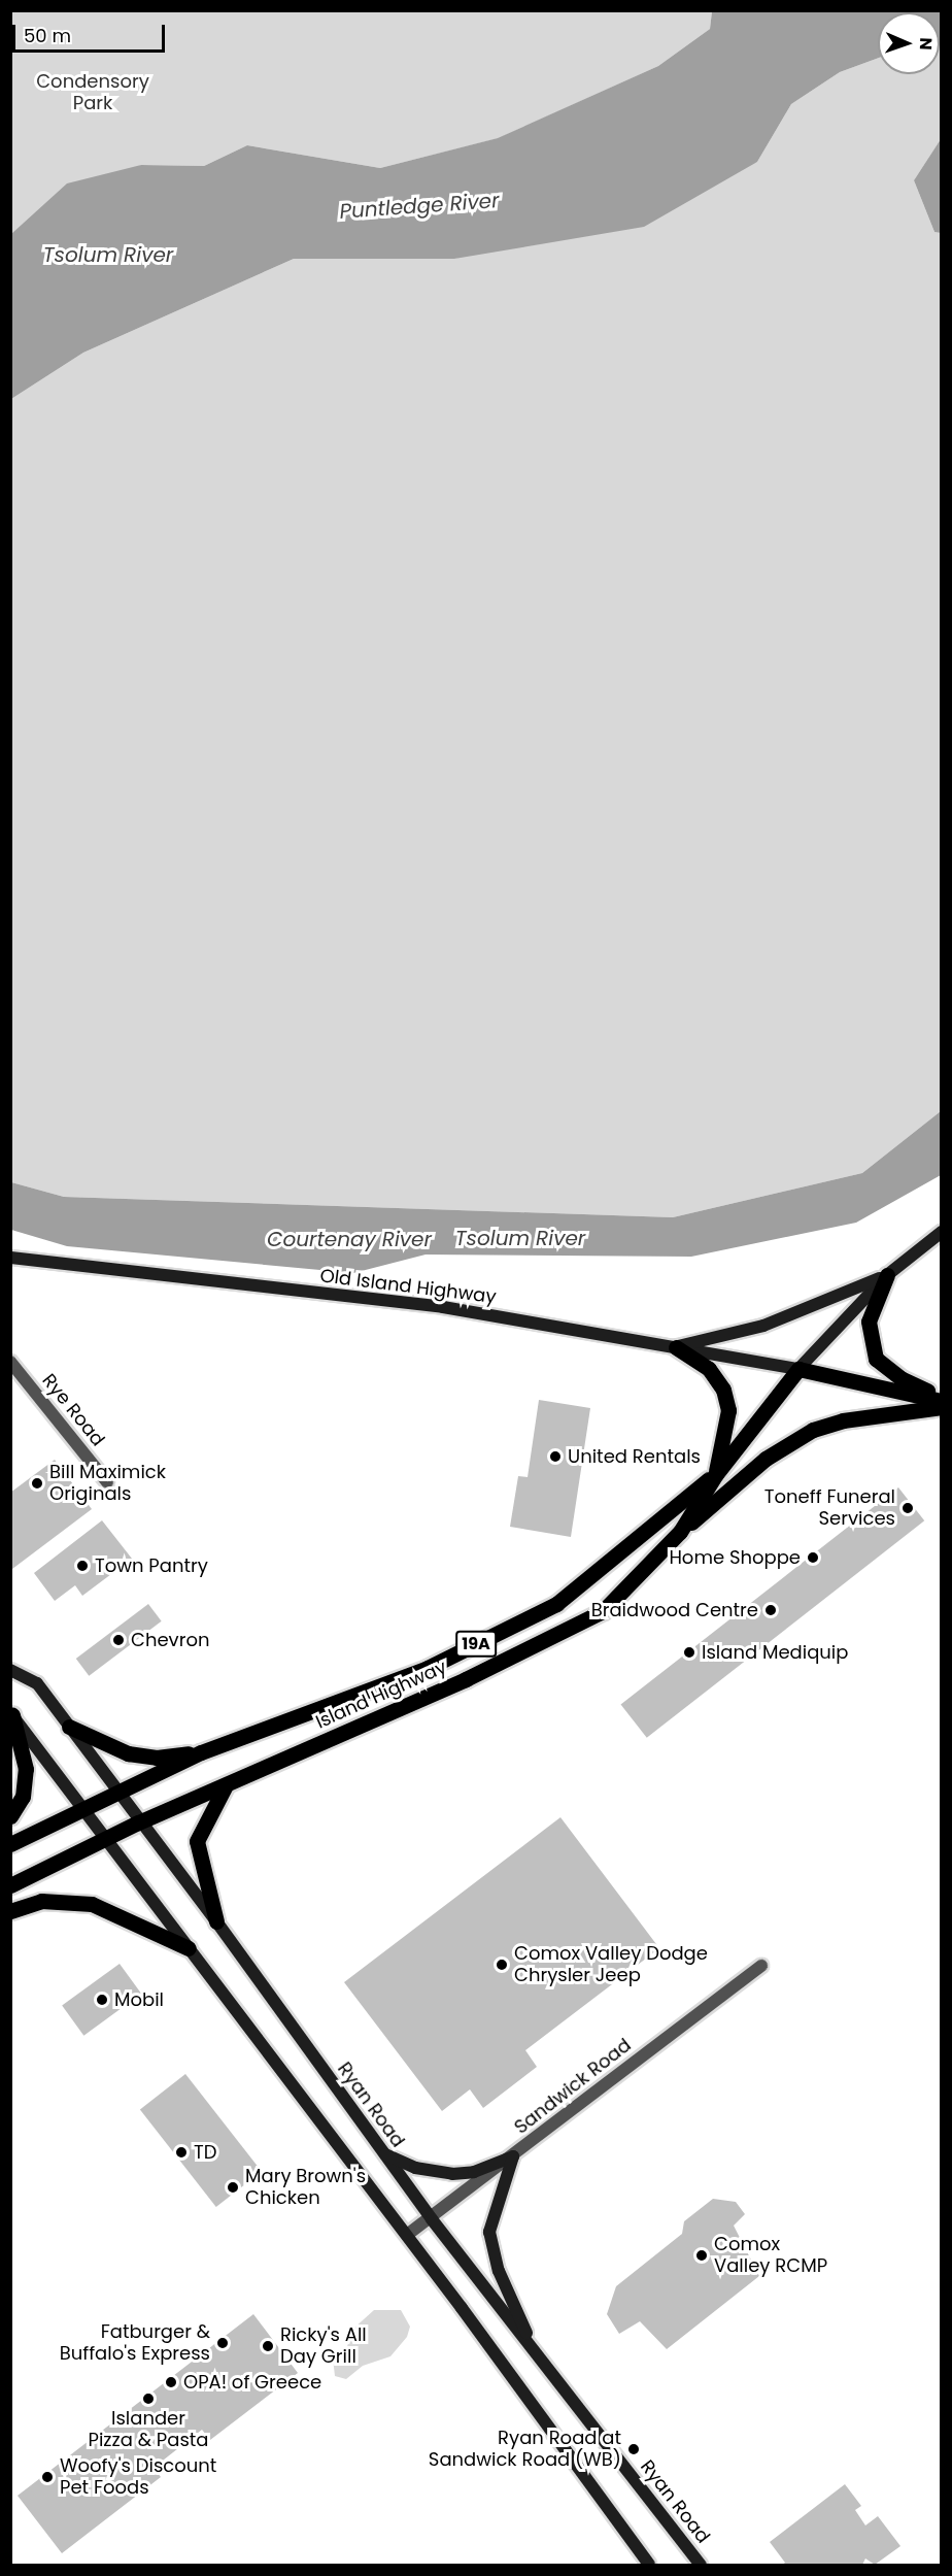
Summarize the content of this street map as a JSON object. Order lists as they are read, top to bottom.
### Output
{
  "streets": {
    "main road": [
      "Old Island Highway",
      "19A",
      "Island Highway",
      "Ryan Road"
    ],
    "street": ["Rye Road", "Sandwick Road"]
  },
  "crossings": [
    ["Old Island Highway", "Island Highway"],
    ["Island Highway", "Ryan Road"],
    ["Sandwick Road", "Ryan Road"]
  ],
  "water": ["Puntledge River", "Tsolum River", "Courtenay River"],
  "parks": ["Condensory Park"],
  "places": [
    "United Rentals",
    "Bill Maximick Originals",
    "Toneff Funeral Services",
    "Home Shoppe",
    "Town Pantry",
    "Braidwood Centre",
    "Chevron",
    "Island Mediquip",
    "Comox Valley Dodge Chrysler Jeep",
    "Mobil",
    "TD",
    "Mary Brown's Chicken",
    "Comox Valley RCMP",
    "Fatburger & Buffalo's Express",
    "Ricky's All Day Grill",
    "OPA! of Greece",
    "Islander Pizza & Pasta",
    "Ryan Road at Sandwick Road (WB)",
    "Woofy's Discount Pet Foods"
  ],
  "scale_bar": "50 m",
  "north": "right"
}
